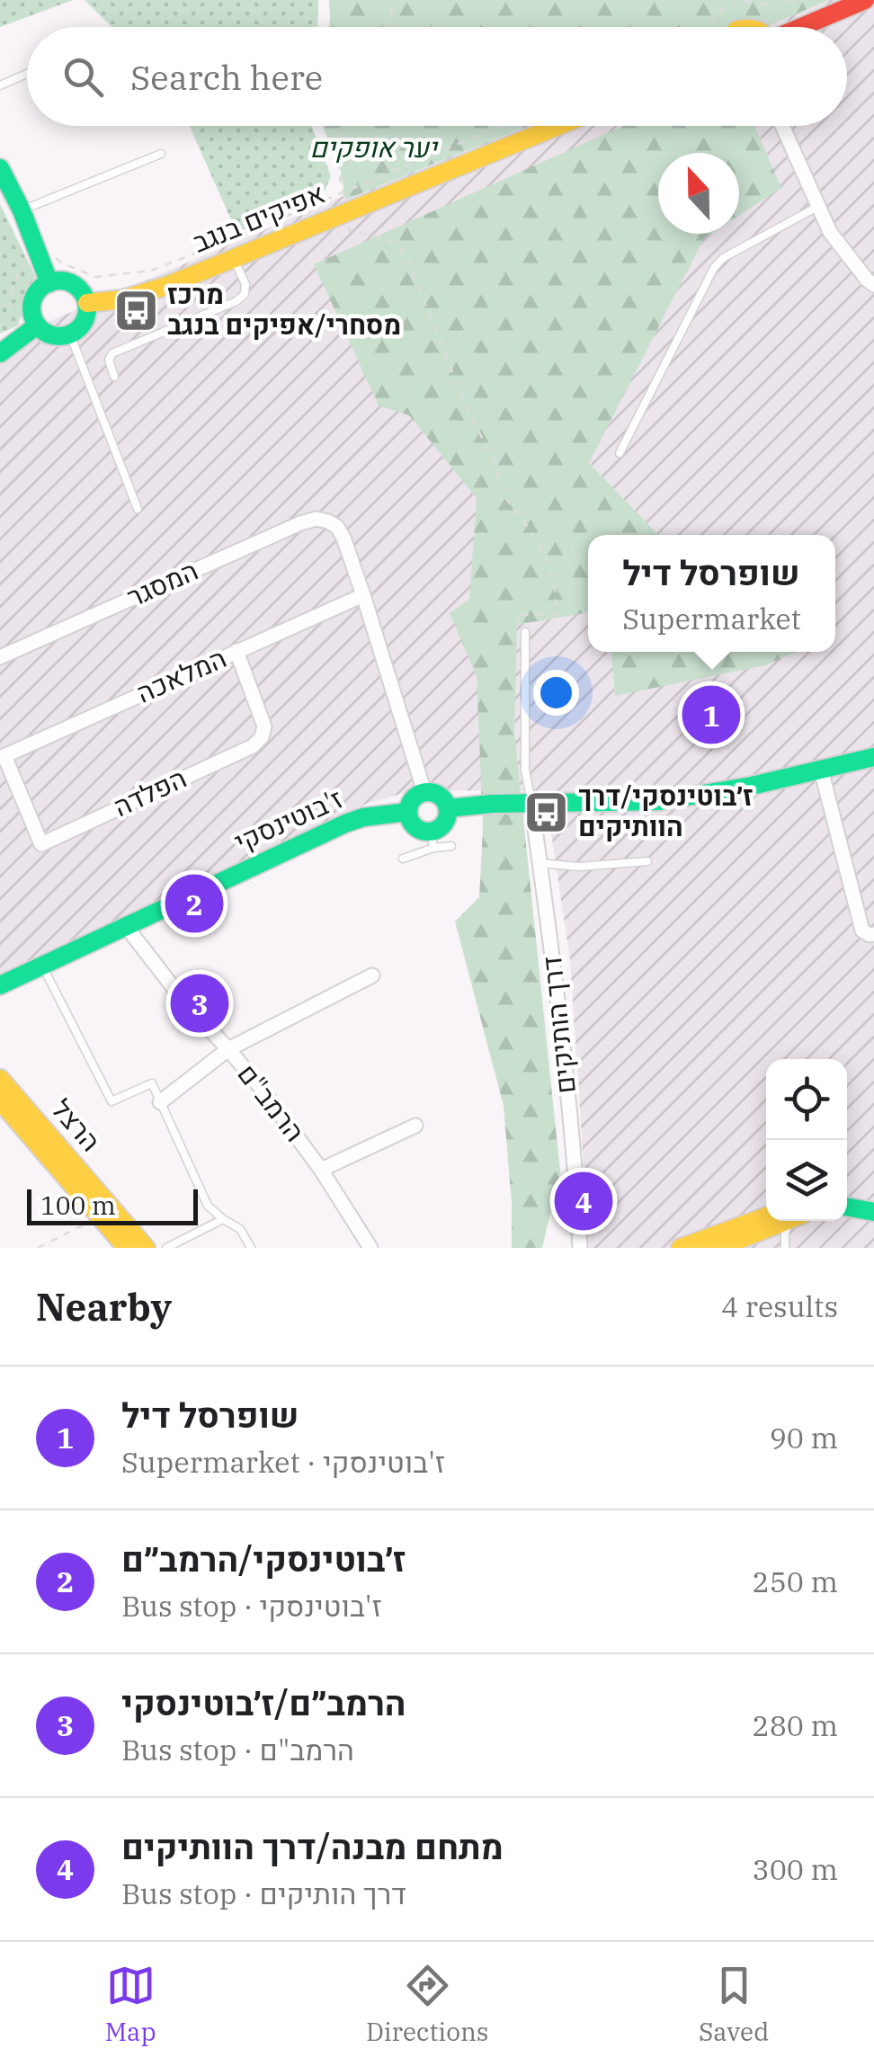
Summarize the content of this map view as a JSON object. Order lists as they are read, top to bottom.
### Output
{
  "streets": {
    "street": [
      "אפיקים בנגב",
      "המסגר",
      "המלאכה",
      "הפלדה",
      "ז'בוטינסקי",
      "דרך הותיקים",
      "הרמב\"ם",
      "הרצל"
    ]
  },
  "crossings": [
    ["המסגר", "המלאכה"],
    ["המלאכה", "הפלדה"],
    ["ז'בוטינסקי", "הרמב\"ם"]
  ],
  "parks": ["יער אופקים"],
  "places": {
    "bus stop": ["מרכז מסחרי/אפיקים בנגב", "ז׳בוטינסקי/דרך הוותיקים"]
  },
  "scale_bar": "100 m",
  "north": "top",
  "page": {
    "search": "Search here",
    "popup": ["שופרסל דיל", "Supermarket"],
    "pins": [
      "1",
      "2",
      "3",
      "4"
    ],
    "scale": "100 m",
    "heading": ["Nearby", "4 results"],
    "list": [
      {
        "mark": "1",
        "name": "שופרסל דיל",
        "note": "Supermarket · ז'בוטינסקי",
        "value": "90 m"
      },
      {
        "mark": "2",
        "name": "ז׳בוטינסקי/הרמב״ם",
        "note": "Bus stop · ז'בוטינסקי",
        "value": "250 m"
      },
      {
        "mark": "3",
        "name": "הרמב״ם/ז׳בוטינסקי",
        "note": "Bus stop · הרמב\"ם",
        "value": "280 m"
      },
      {
        "mark": "4",
        "name": "מתחם מבנה/דרך הוותיקים",
        "note": "Bus stop · דרך הותיקים",
        "value": "300 m"
      }
    ],
    "nav": ["Map", "Directions", "Saved"]
  }
}
